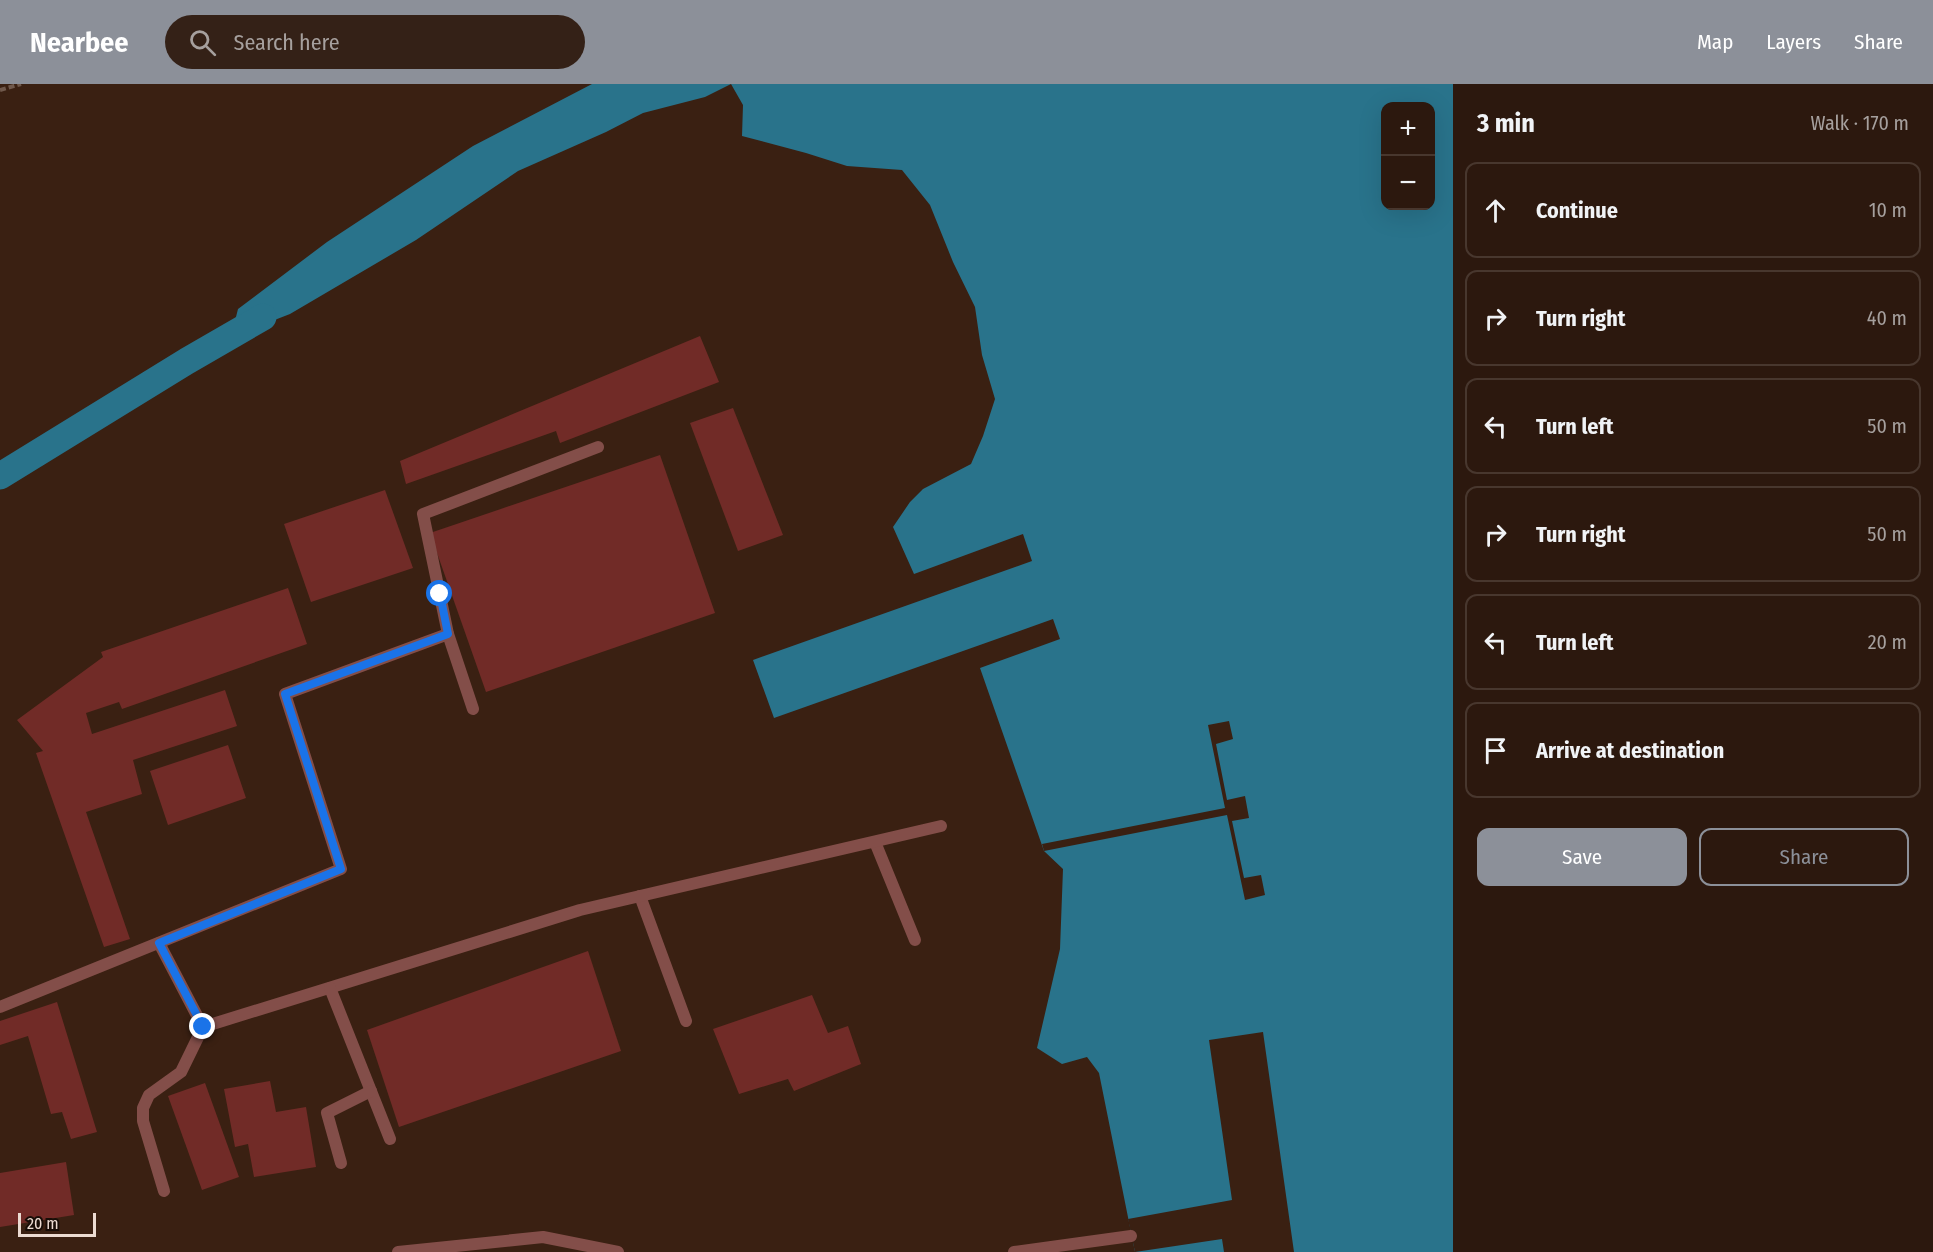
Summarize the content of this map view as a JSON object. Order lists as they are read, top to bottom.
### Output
{
  "scale_bar": "20 m",
  "page": {
    "header": "Nearbee",
    "search": "Search here",
    "nav": ["Map", "Layers", "Share"],
    "heading": ["3 min", "Walk · 170 m"],
    "map_buttons": ["+", "−"],
    "list": [
      ["Continue", "10 m"],
      ["Turn right", "40 m"],
      ["Turn left", "50 m"],
      ["Turn right", "50 m"],
      ["Turn left", "20 m"],
      "Arrive at destination"
    ],
    "buttons": ["Save", "Share"],
    "scale": "20 m"
  }
}
